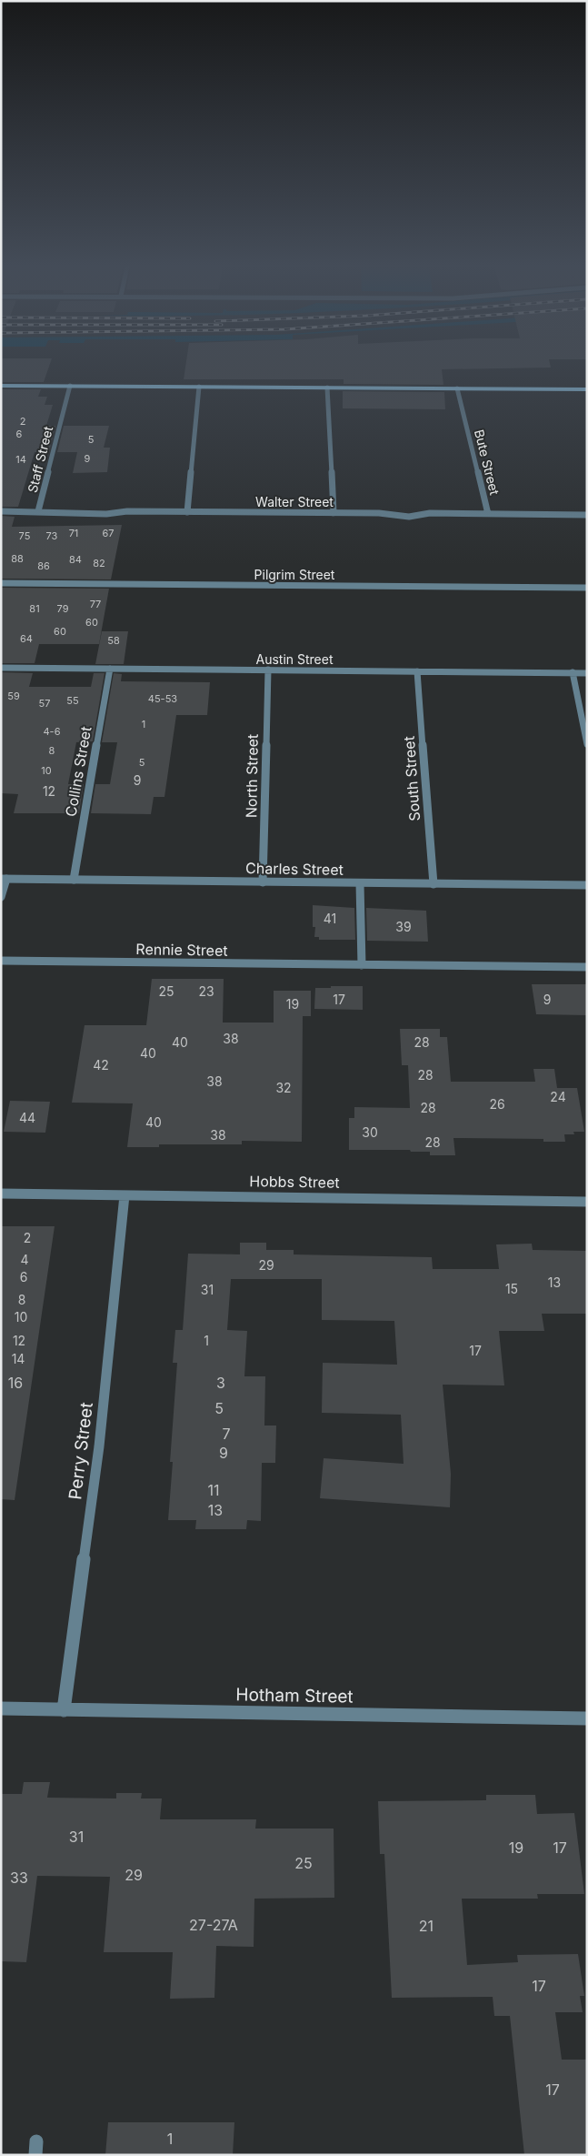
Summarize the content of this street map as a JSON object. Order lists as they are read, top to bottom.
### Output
{
  "streets": {
    "street": [
      "Staff Street",
      "Bute Street",
      "Walter Street",
      "Pilgrim Street",
      "Austin Street",
      "Collins Street",
      "North Street",
      "South Street",
      "Charles Street",
      "Rennie Street",
      "Hobbs Street",
      "Perry Street",
      "Hotham Street"
    ]
  },
  "crossings": [
    ["Staff Street", "Walter Street"],
    ["Bute Street", "Walter Street"],
    ["Austin Street", "Collins Street"],
    ["Austin Street", "North Street"],
    ["Austin Street", "South Street"],
    ["Collins Street", "Charles Street"],
    ["North Street", "Charles Street"],
    ["South Street", "Charles Street"],
    ["Hobbs Street", "Perry Street"],
    ["Perry Street", "Hotham Street"]
  ],
  "house_numbers": [
    "2",
    "6",
    "5",
    "9",
    "14",
    "71",
    "67",
    "75",
    "73",
    "88",
    "84",
    "82",
    "86",
    "77",
    "81",
    "79",
    "60",
    "60",
    "64",
    "58",
    "59",
    "45-53",
    "55",
    "57",
    "1",
    "4-6",
    "8",
    "5",
    "10",
    "9",
    "12",
    "41",
    "39",
    "25",
    "23",
    "17",
    "9",
    "19",
    "38",
    "40",
    "28",
    "40",
    "42",
    "28",
    "38",
    "32",
    "24",
    "26",
    "28",
    "44",
    "40",
    "30",
    "38",
    "28",
    "2",
    "4",
    "29",
    "6",
    "13",
    "15",
    "31",
    "8",
    "10",
    "12",
    "1",
    "17",
    "14",
    "16",
    "3",
    "5",
    "7",
    "9",
    "11",
    "13",
    "31",
    "19",
    "17",
    "25",
    "29",
    "33",
    "27-27A",
    "21",
    "17",
    "17",
    "1"
  ]
}
